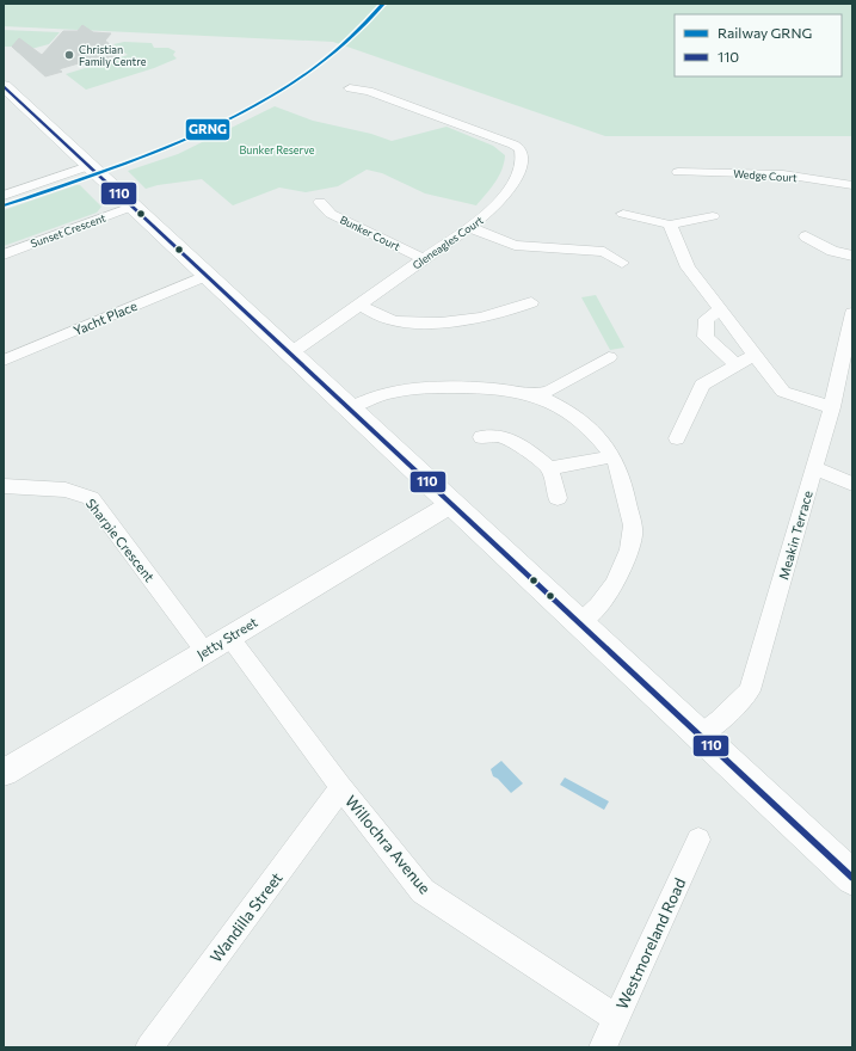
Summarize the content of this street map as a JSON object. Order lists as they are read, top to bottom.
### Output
{
  "streets": {
    "street": [
      "Wedge Court",
      "Sunset Crescent",
      "Bunker Court",
      "Gleneagles Court",
      "Yacht Place",
      "Meakin Terrace",
      "Sharpie Crescent",
      "Jetty Street",
      "Willochra Avenue",
      "Wandilla Street",
      "Westmoreland Road"
    ]
  },
  "crossings": [
    ["Bunker Court", "Gleneagles Court"],
    ["Sharpie Crescent", "Jetty Street"],
    ["Jetty Street", "Willochra Avenue"],
    ["Willochra Avenue", "Wandilla Street"],
    ["Willochra Avenue", "Westmoreland Road"]
  ],
  "parks": ["Bunker Reserve"],
  "places": ["Christian Family Centre"],
  "lines": ["rail line GRNG", "transit line 110"],
  "legend": ["Railway GRNG", "110"]
}
